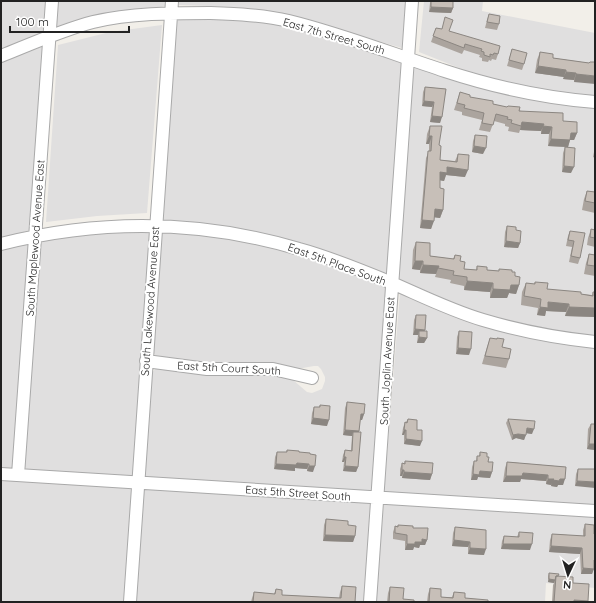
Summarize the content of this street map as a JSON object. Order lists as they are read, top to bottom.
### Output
{
  "streets": {
    "street": [
      "East 7th Street South",
      "South Maplewood Avenue East",
      "East 5th Place South",
      "South Lakewood Avenue East",
      "South Joplin Avenue East",
      "East 5th Court South",
      "East 5th Street South"
    ]
  },
  "crossings": [
    ["East 7th Street South", "South Maplewood Avenue East"],
    ["East 7th Street South", "South Lakewood Avenue East"],
    ["East 7th Street South", "South Joplin Avenue East"],
    ["South Maplewood Avenue East", "East 5th Place South"],
    ["South Maplewood Avenue East", "East 5th Street South"],
    ["East 5th Place South", "South Lakewood Avenue East"],
    ["East 5th Place South", "South Joplin Avenue East"],
    ["South Lakewood Avenue East", "East 5th Court South"],
    ["South Lakewood Avenue East", "East 5th Street South"],
    ["South Joplin Avenue East", "East 5th Street South"]
  ],
  "scale_bar": "100 m",
  "north": "bottom"
}
